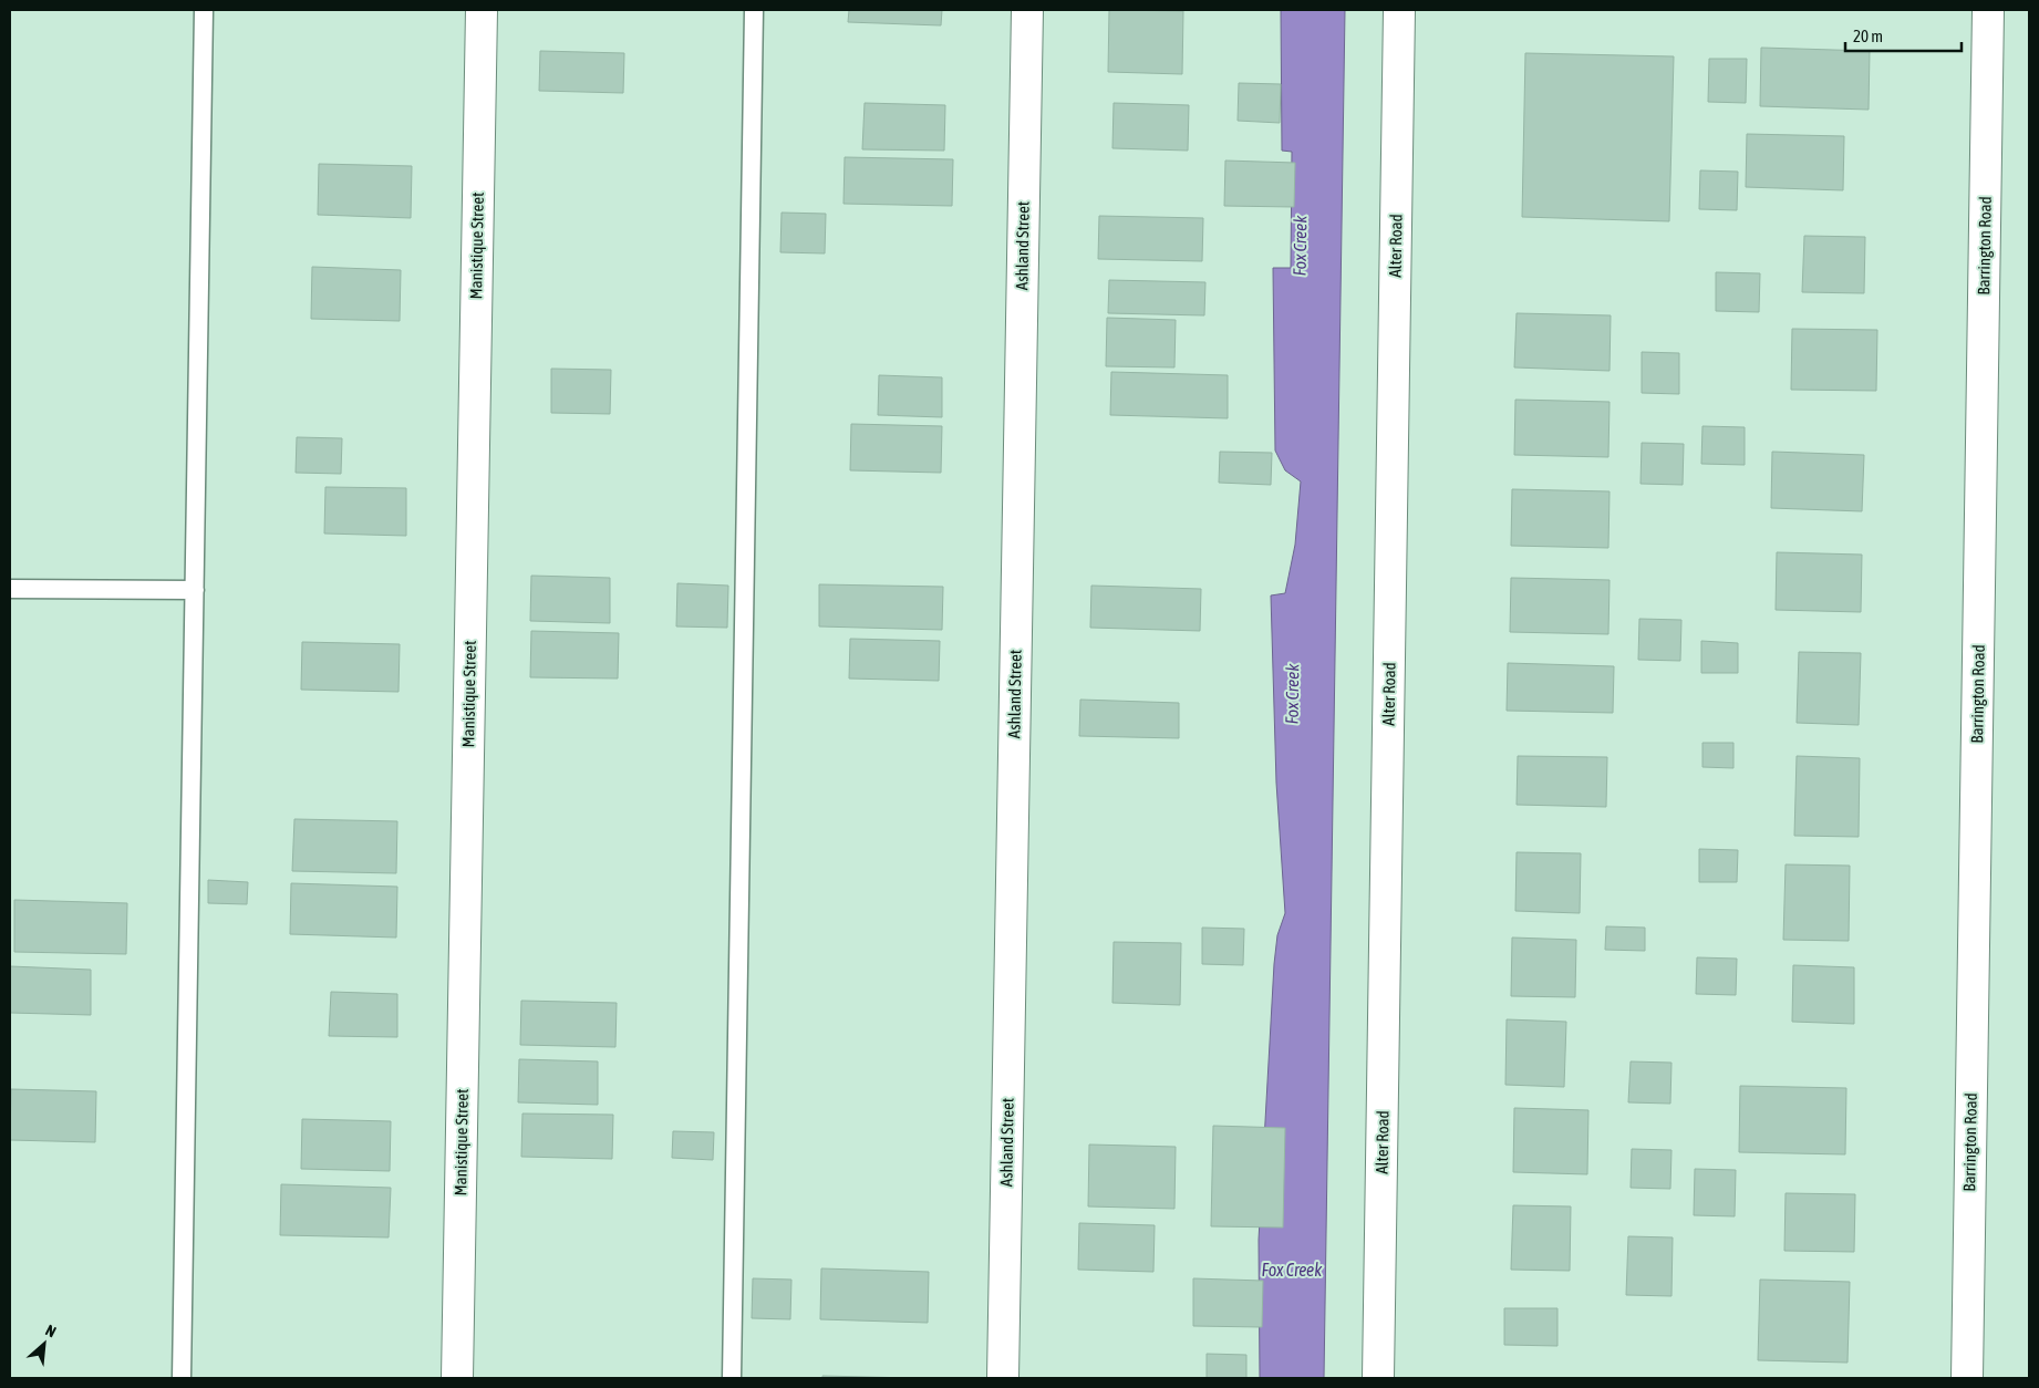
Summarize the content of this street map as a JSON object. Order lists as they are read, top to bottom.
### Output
{
  "streets": {
    "street": [
      "Manistique Street",
      "Ashland Street",
      "Alter Road",
      "Barrington Road"
    ]
  },
  "water": ["Fox Creek"],
  "scale_bar": "20 m",
  "north": "top right"
}
